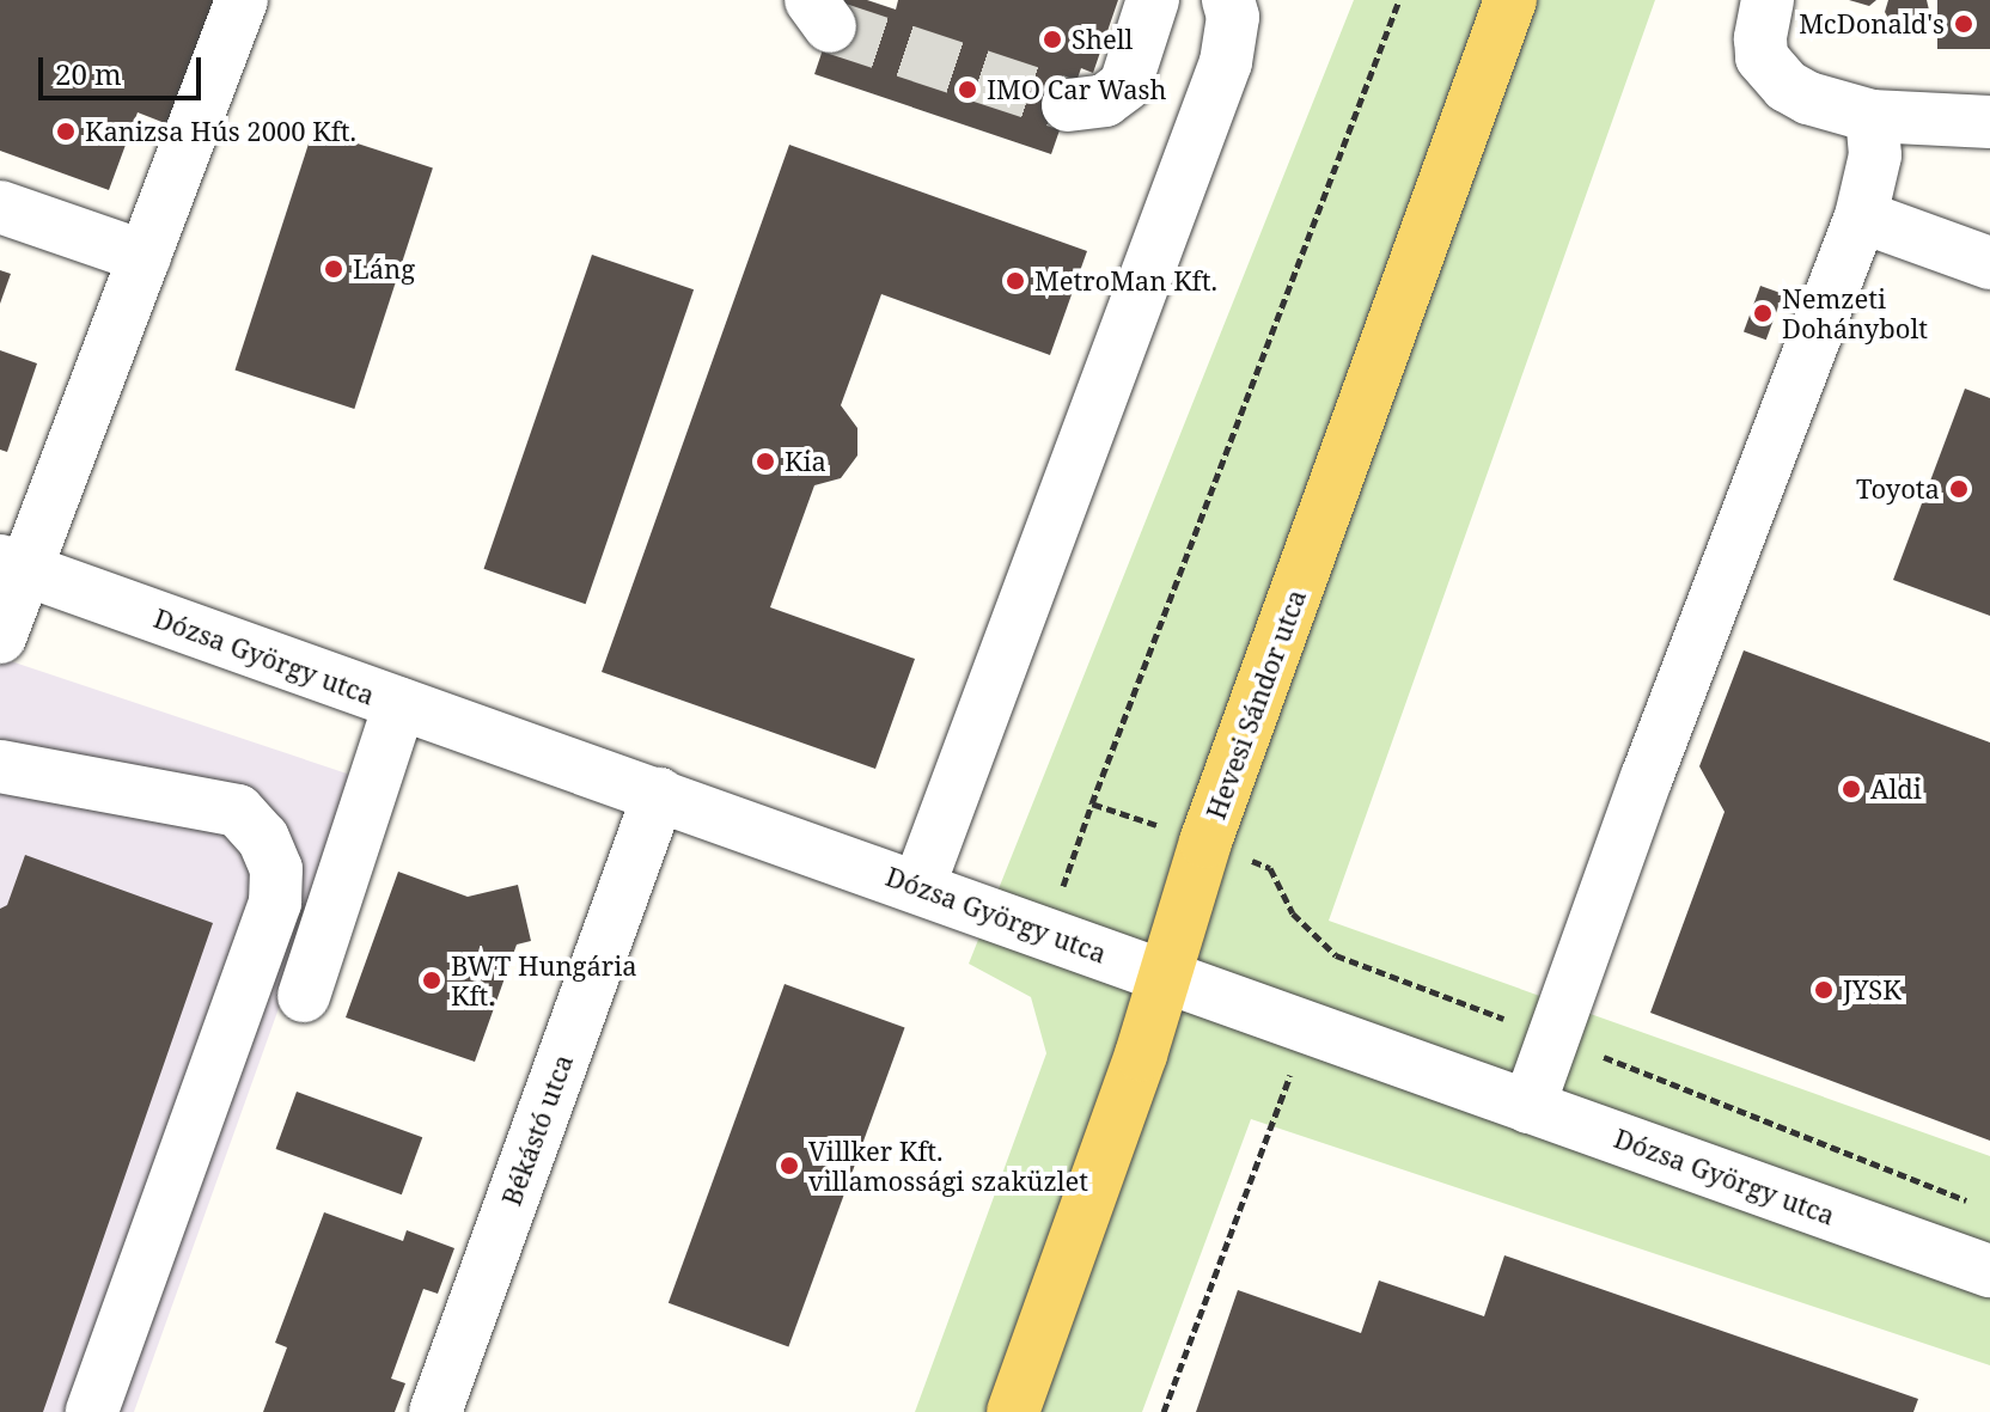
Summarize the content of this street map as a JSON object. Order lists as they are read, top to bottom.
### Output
{
  "streets": {
    "main road": ["Hevesi Sándor utca"],
    "street": ["Dózsa György utca", "Békástó utca"]
  },
  "crossings": [
    ["Dózsa György utca", "Hevesi Sándor utca"],
    ["Dózsa György utca", "Békástó utca"]
  ],
  "places": [
    "McDonald's",
    "Shell",
    "IMO Car Wash",
    "Kanizsa Hús 2000 Kft.",
    "Láng",
    "MetroMan Kft.",
    "Nemzeti Dohánybolt",
    "Kia",
    "Toyota",
    "Aldi",
    "BWT Hungária Kft.",
    "JYSK",
    "Villker Kft. villamossági szaküzlet"
  ],
  "scale_bar": "20 m"
}
